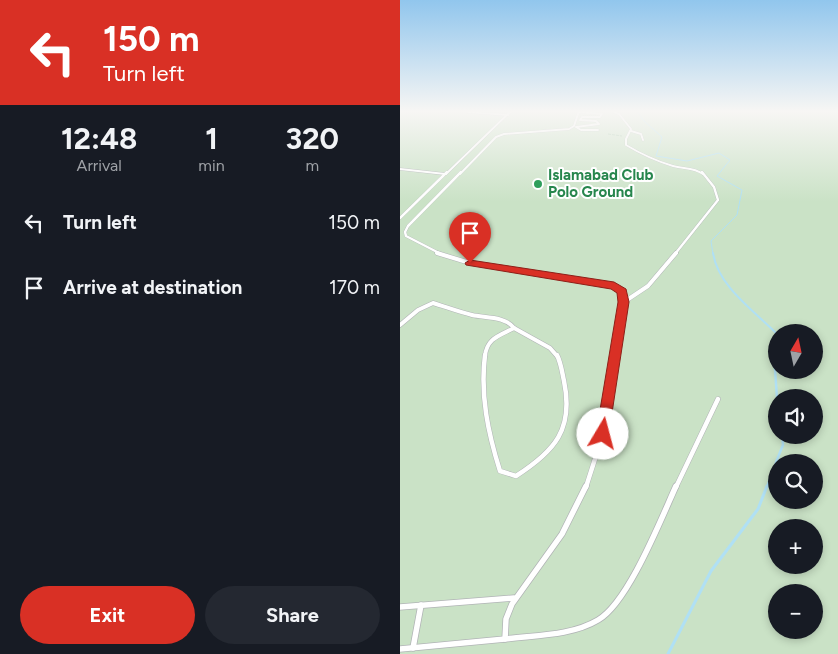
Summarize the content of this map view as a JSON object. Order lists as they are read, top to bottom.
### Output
{
  "places": ["Islamabad Club Polo Ground"],
  "north": "top",
  "page": {
    "turn": ["150 m", "Turn left"],
    "eta": [
      "12:48",
      "Arrival",
      "1",
      "min",
      "320",
      "m"
    ],
    "list": [
      {
        "name": "Turn left",
        "value": "150 m"
      },
      {
        "name": "Arrive at destination",
        "value": "170 m"
      }
    ],
    "map_buttons": ["+", "−"],
    "buttons": ["Exit", "Share"]
  }
}
